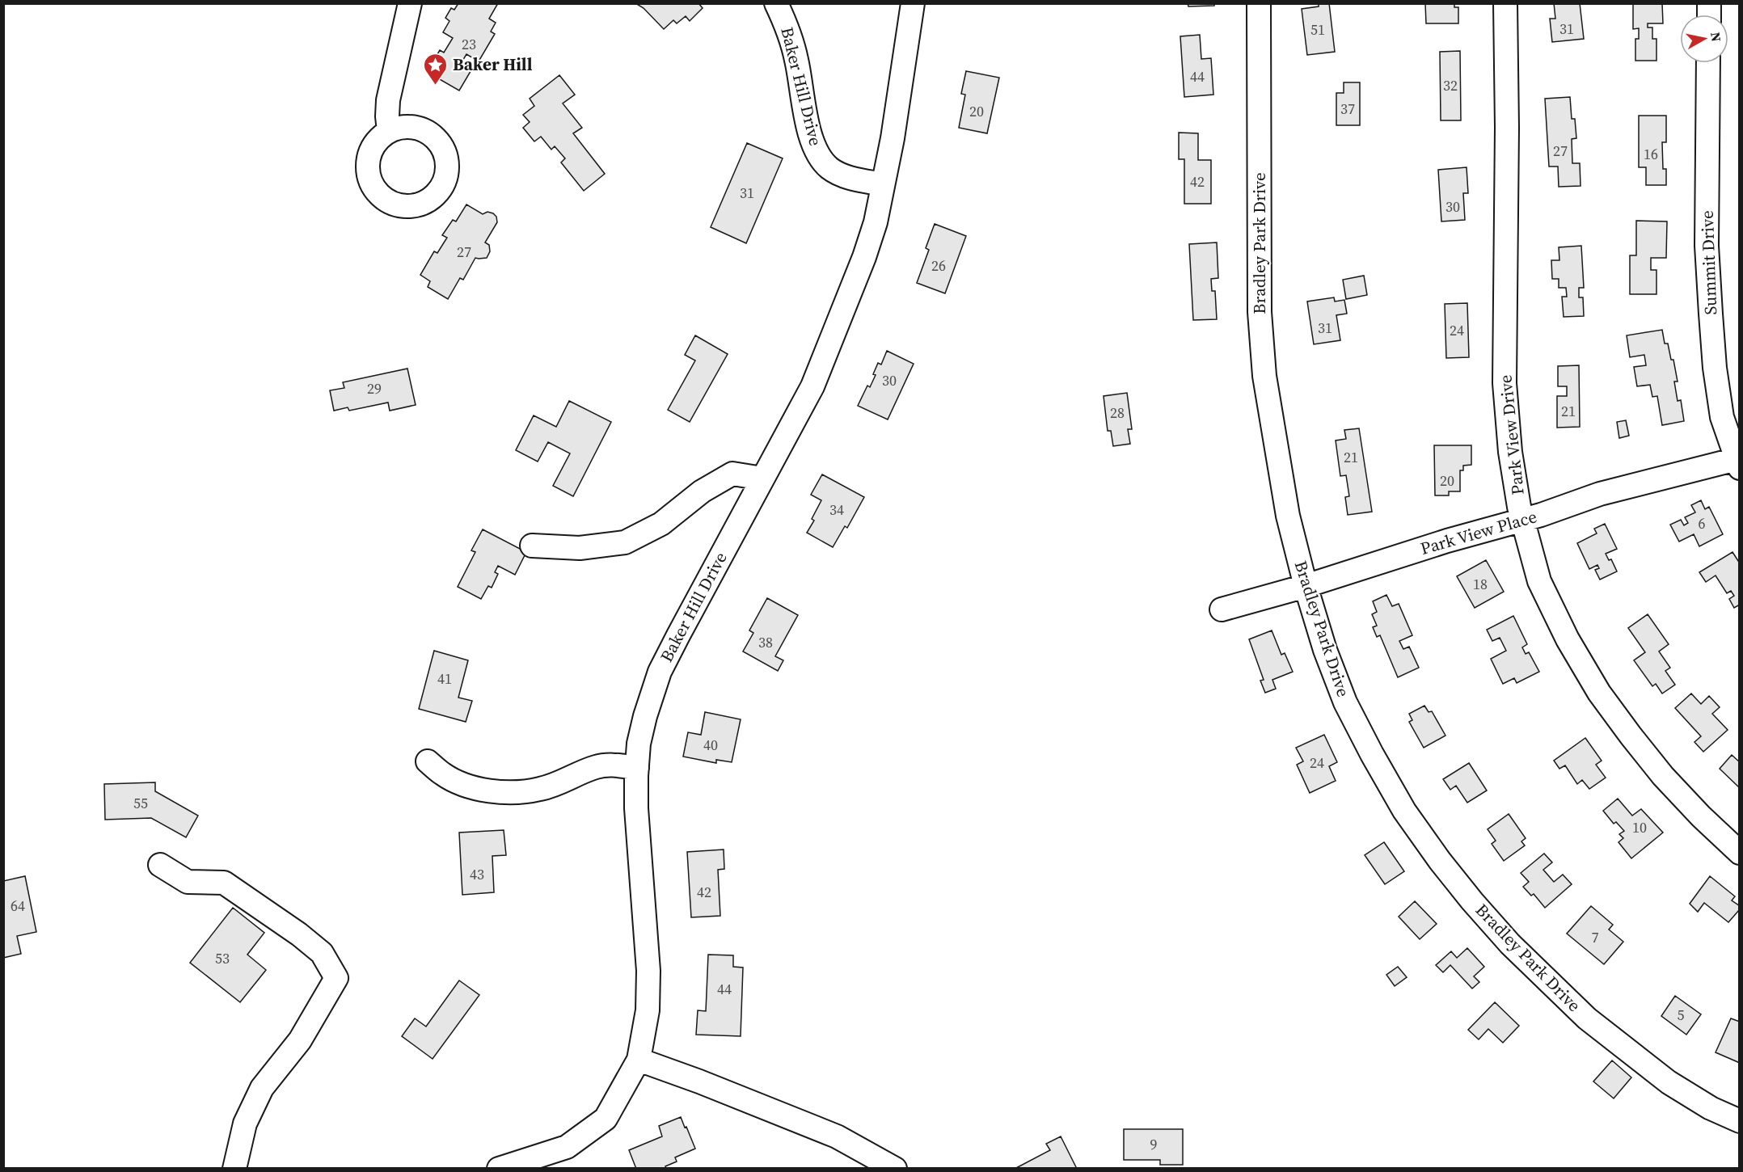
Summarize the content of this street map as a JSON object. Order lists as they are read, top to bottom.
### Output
{
  "streets": {
    "street": [
      "Baker Hill Drive",
      "Bradley Park Drive",
      "Summit Drive",
      "Park View Drive",
      "Park View Place"
    ]
  },
  "crossings": [
    ["Bradley Park Drive", "Park View Place"],
    ["Summit Drive", "Park View Place"],
    ["Park View Drive", "Park View Place"]
  ],
  "places": {
    "place": ["Baker Hill"]
  },
  "house_numbers": [
    "31",
    "51",
    "23",
    "44",
    "32",
    "37",
    "20",
    "27",
    "16",
    "42",
    "31",
    "30",
    "27",
    "26",
    "31",
    "24",
    "30",
    "29",
    "21",
    "28",
    "21",
    "20",
    "34",
    "6",
    "18",
    "38",
    "41",
    "40",
    "24",
    "55",
    "10",
    "43",
    "42",
    "64",
    "7",
    "53",
    "44",
    "5",
    "9"
  ],
  "north": "right"
}
